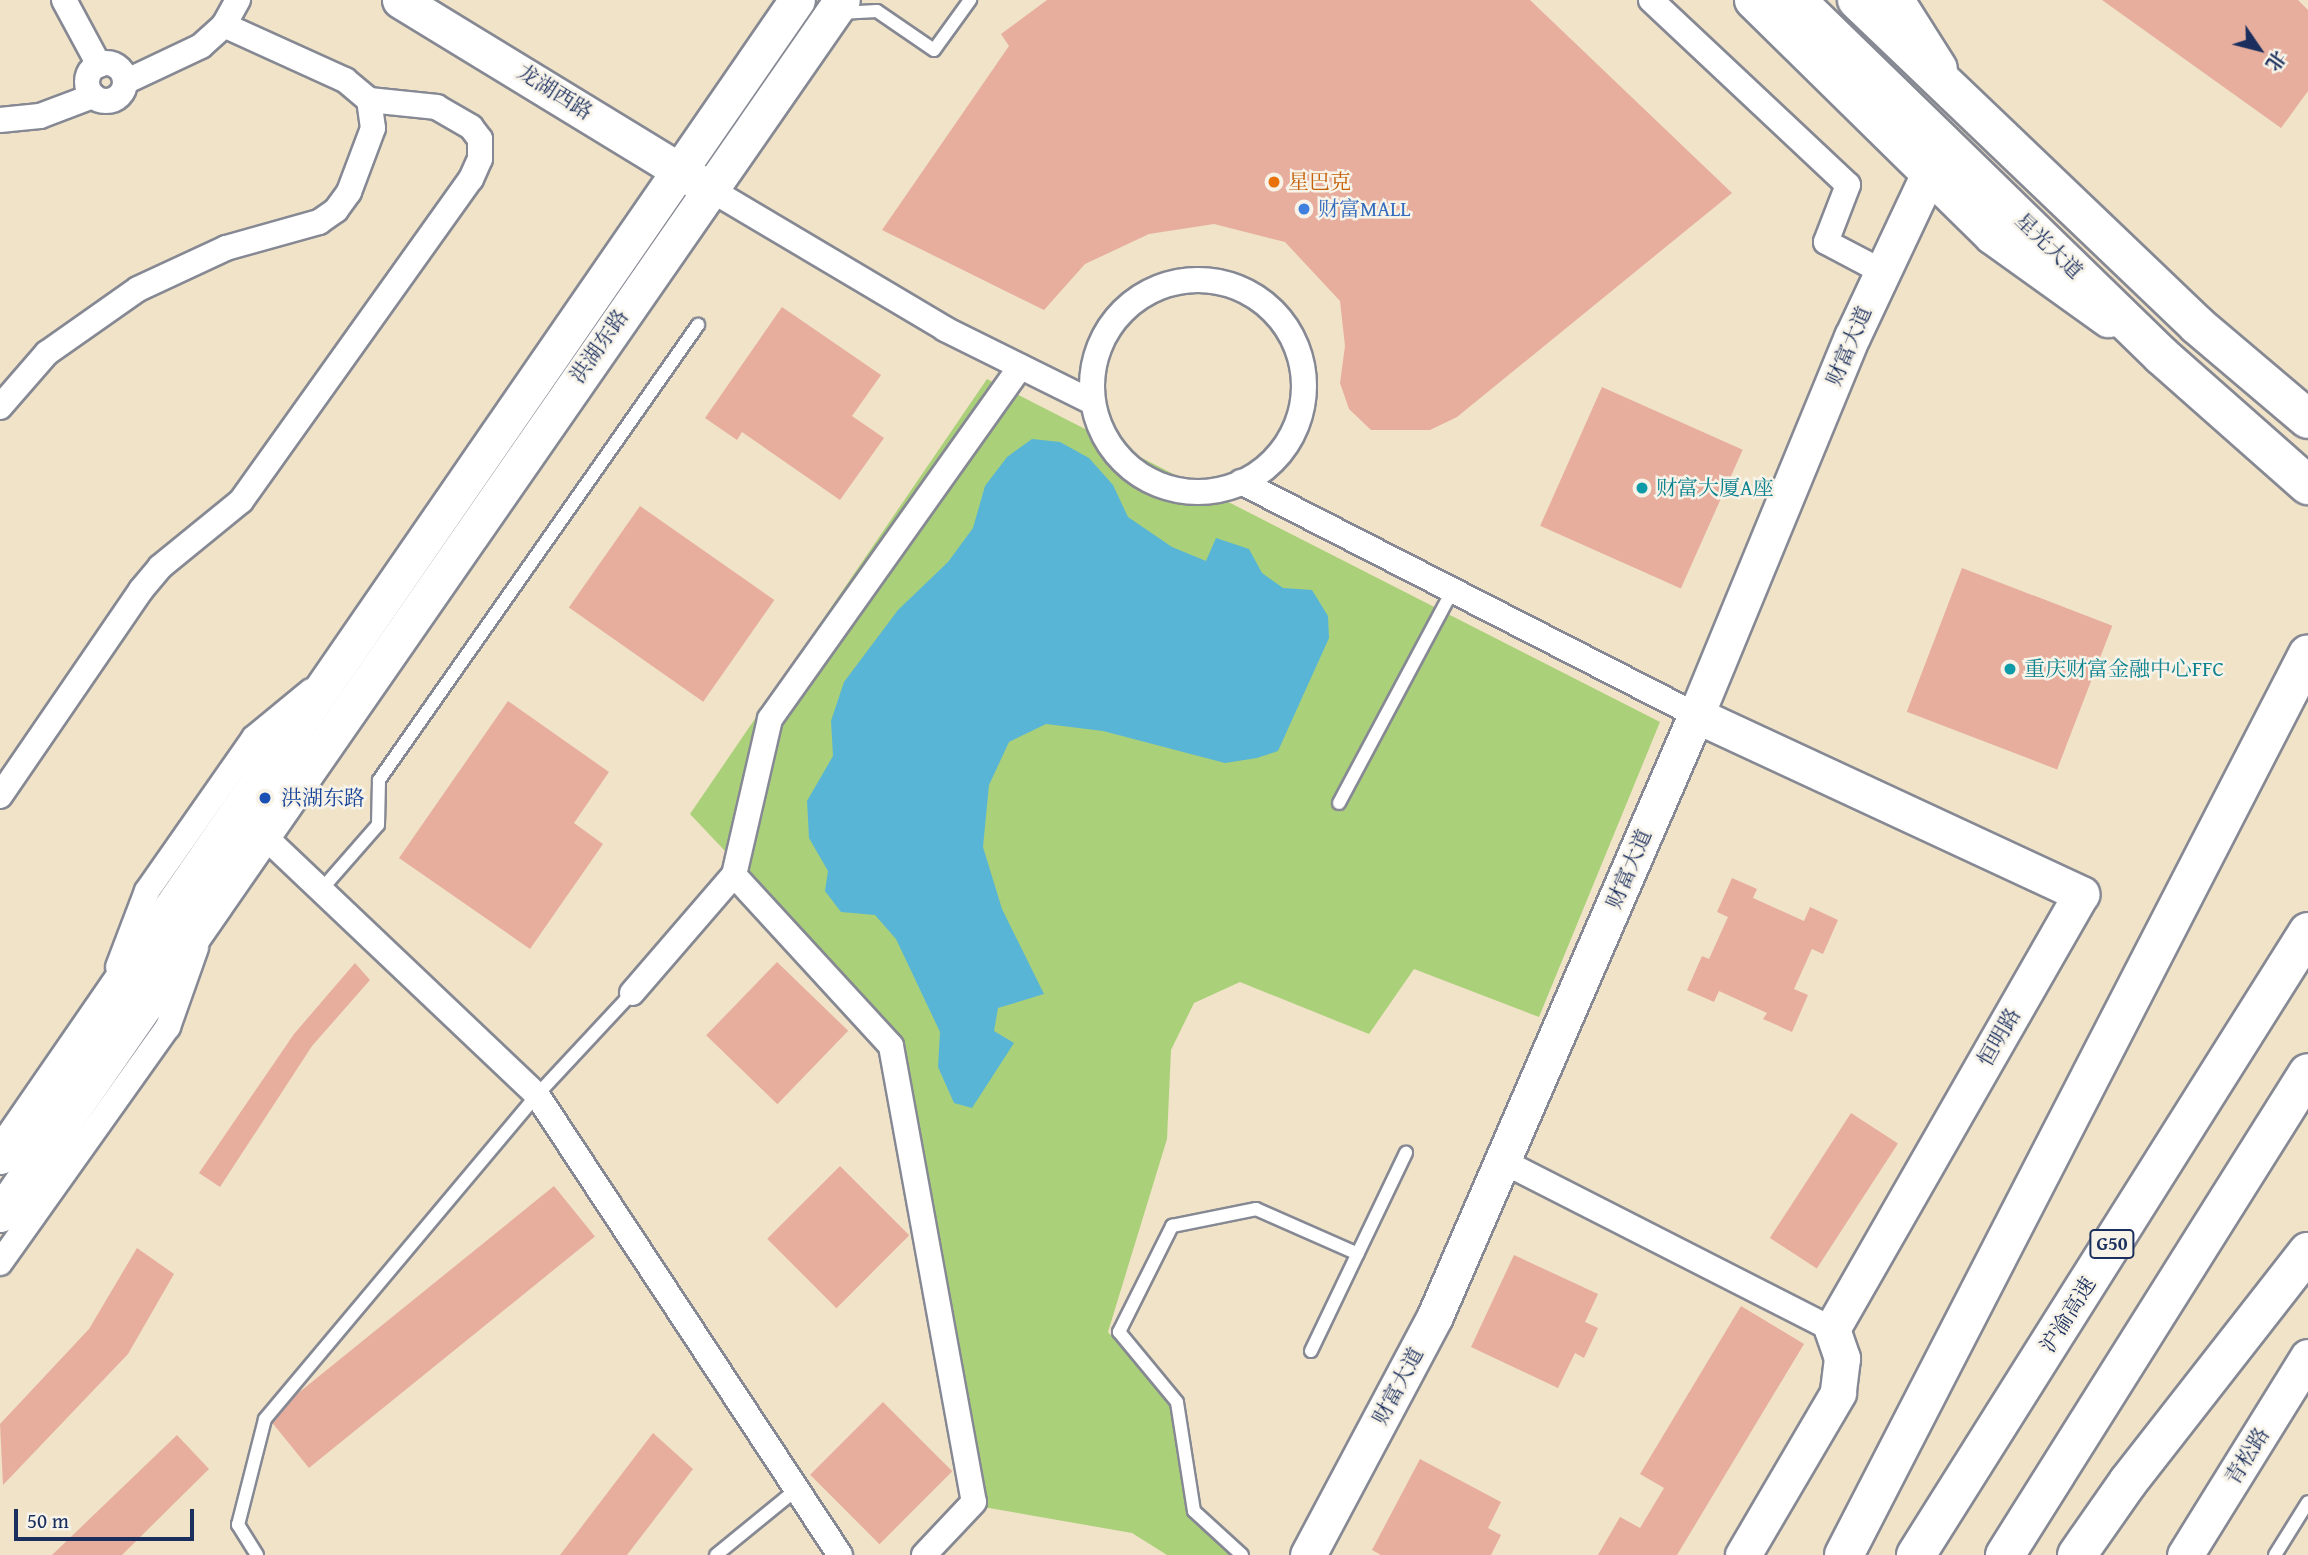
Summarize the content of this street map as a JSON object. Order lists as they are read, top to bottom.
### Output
{
  "streets": {
    "main road": ["星光大道", "G50", "沪渝高速"],
    "street": [
      "龙湖西路",
      "洪湖东路",
      "财富大道",
      "恒明路",
      "青松路"
    ]
  },
  "crossings": [
    ["龙湖西路", "洪湖东路"],
    ["财富大道", "恒明路"]
  ],
  "places": [
    "星巴克",
    "财富MALL",
    "财富大厦A座",
    "重庆财富金融中心FFC",
    "洪湖东路"
  ],
  "scale_bar": "50 m",
  "north": "bottom right"
}
